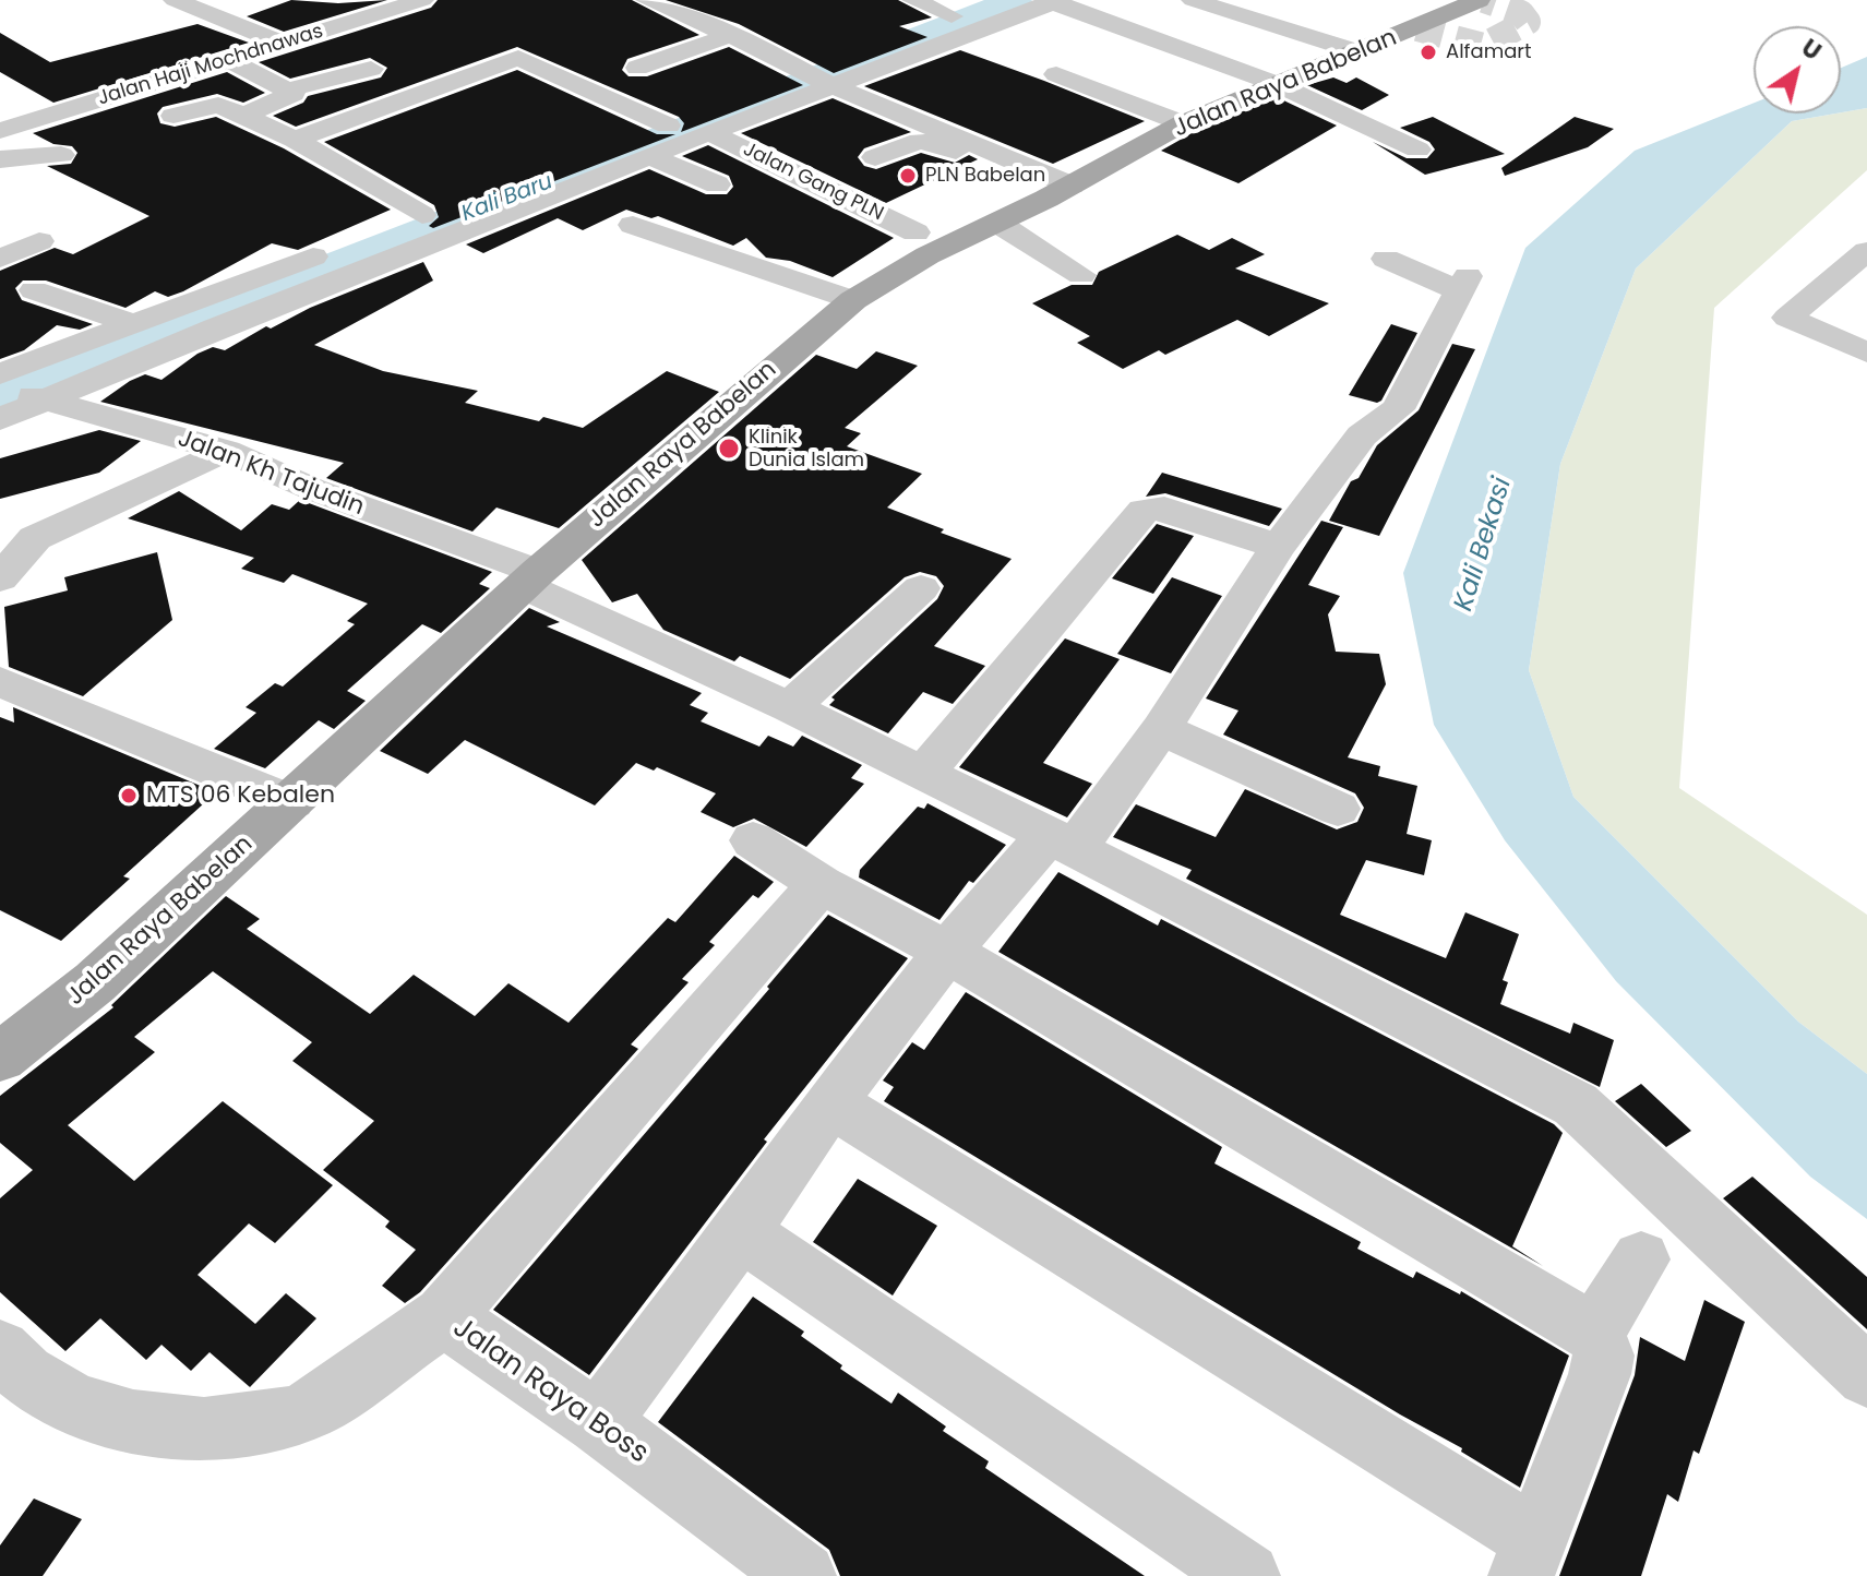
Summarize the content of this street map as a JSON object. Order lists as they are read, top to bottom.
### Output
{
  "streets": {
    "main road": ["Jalan Raya Babelan"],
    "street": [
      "Jalan Haji Mochdnawas",
      "Jalan Gang PLN",
      "Jalan Kh Tajudin",
      "Jalan Raya Boss"
    ]
  },
  "crossings": [
    ["Jalan Raya Babelan", "Jalan Kh Tajudin"]
  ],
  "water": ["Kali Baru", "Kali Bekasi"],
  "places": [
    "Alfamart",
    "PLN Babelan",
    "Klinik Dunia Islam",
    "MTS 06 Kebalen"
  ],
  "north": "top right"
}
